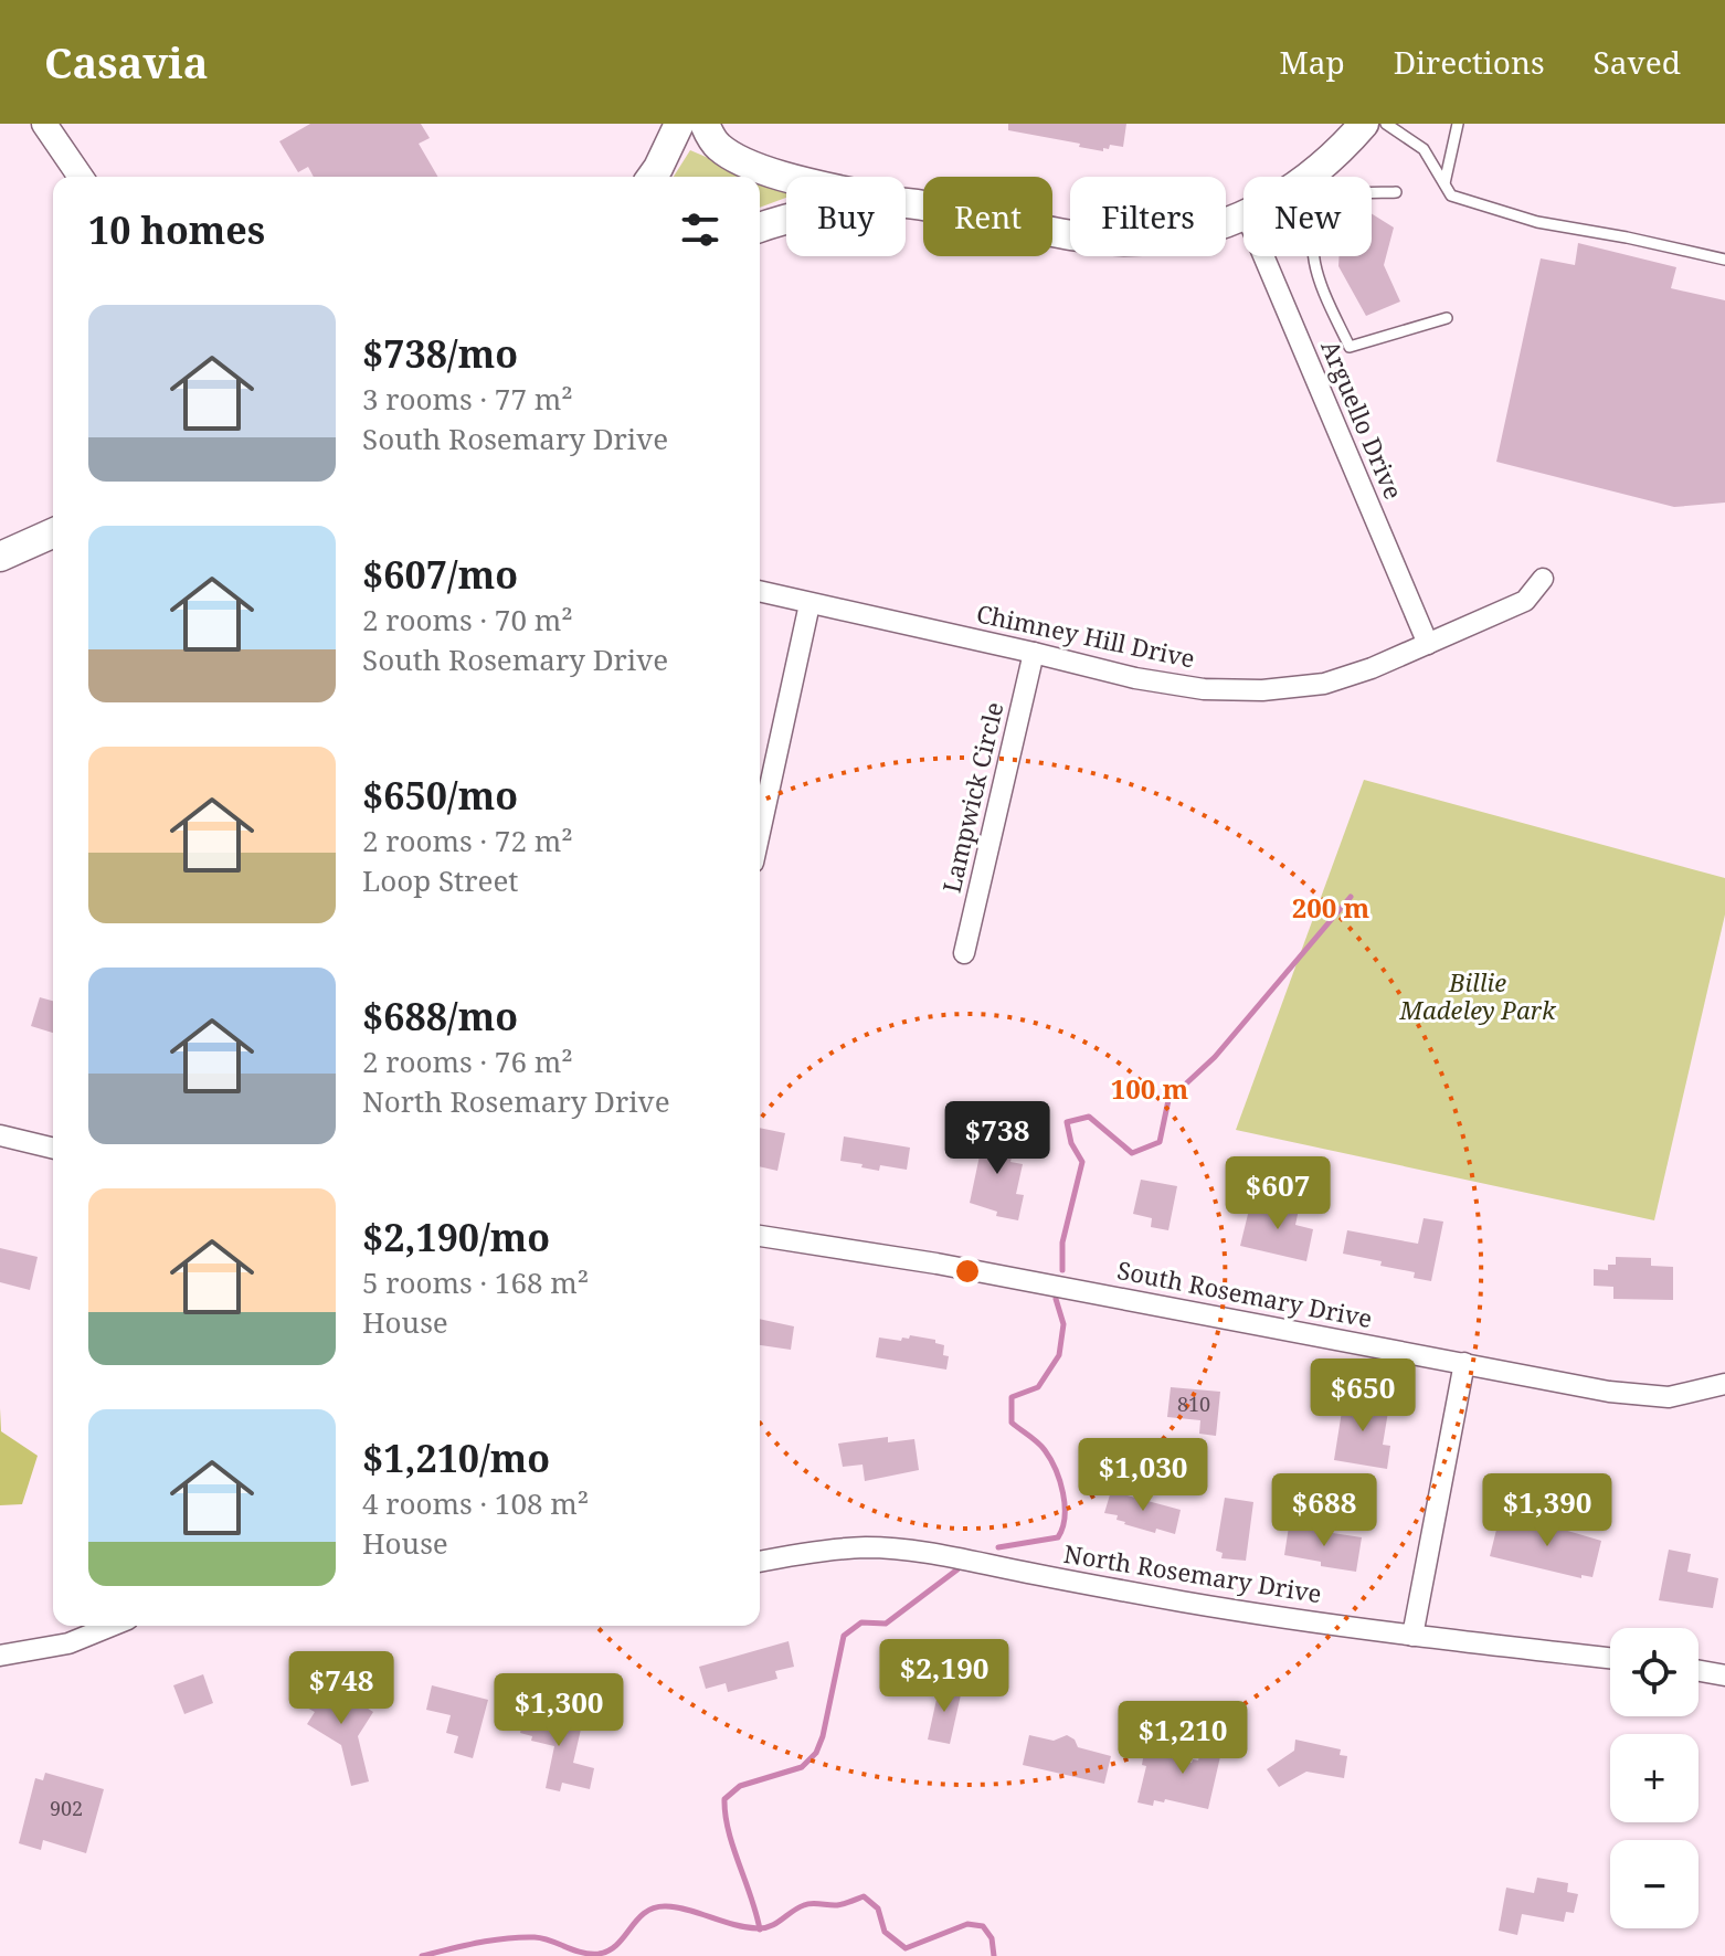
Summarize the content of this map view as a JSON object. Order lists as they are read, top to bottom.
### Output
{
  "streets": {
    "street": [
      "Arguello Drive",
      "Chimney Hill Drive",
      "Lampwick Circle",
      "South Rosemary Drive",
      "North Rosemary Drive"
    ]
  },
  "crossings": [
    ["Arguello Drive", "Chimney Hill Drive"],
    ["Chimney Hill Drive", "Lampwick Circle"]
  ],
  "parks": ["Billie Madeley Park"],
  "house_numbers": ["810", "902"],
  "page": {
    "header": "Casavia",
    "nav": ["Map", "Directions", "Saved"],
    "chip": [
      "Buy",
      "Rent",
      "Filters",
      "New"
    ],
    "heading": "10 homes",
    "list": [
      {
        "name": "$738/mo",
        "note": "3 rooms · 77 m² · South Rosemary Drive"
      },
      {
        "name": "$607/mo",
        "note": "2 rooms · 70 m² · South Rosemary Drive"
      },
      {
        "name": "$650/mo",
        "note": "2 rooms · 72 m² · Loop Street"
      },
      {
        "name": "$688/mo",
        "note": "2 rooms · 76 m² · North Rosemary Drive"
      },
      {
        "name": "$2,190/mo",
        "note": "5 rooms · 168 m² · House"
      },
      {
        "name": "$1,210/mo",
        "note": "4 rooms · 108 m² · House"
      }
    ],
    "price": [
      "$738",
      "$607",
      "$650",
      "$1,030",
      "$688",
      "$1,390",
      "$2,190",
      "$748",
      "$1,300",
      "$1,210"
    ],
    "map_buttons": ["+", "−"]
  },
  "rings": ["200 m", "100 m"]
}
